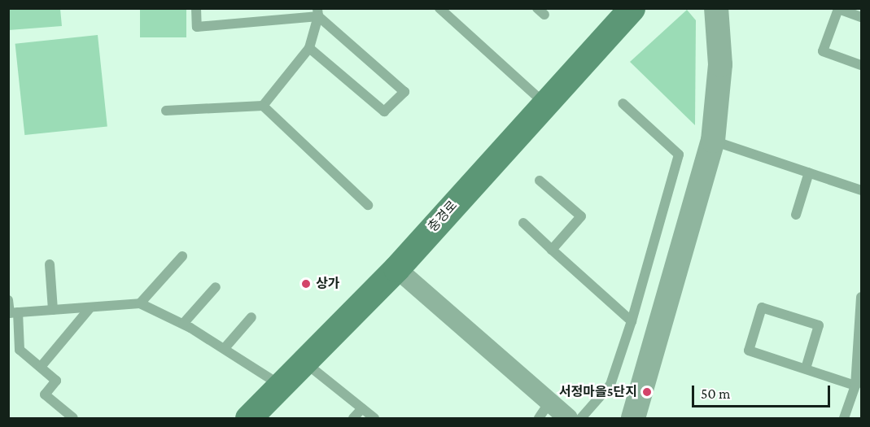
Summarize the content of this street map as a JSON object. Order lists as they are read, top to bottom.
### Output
{
  "streets": {
    "main road": ["충경로"]
  },
  "places": ["상가", "서정마을5단지"],
  "scale_bar": "50 m"
}
